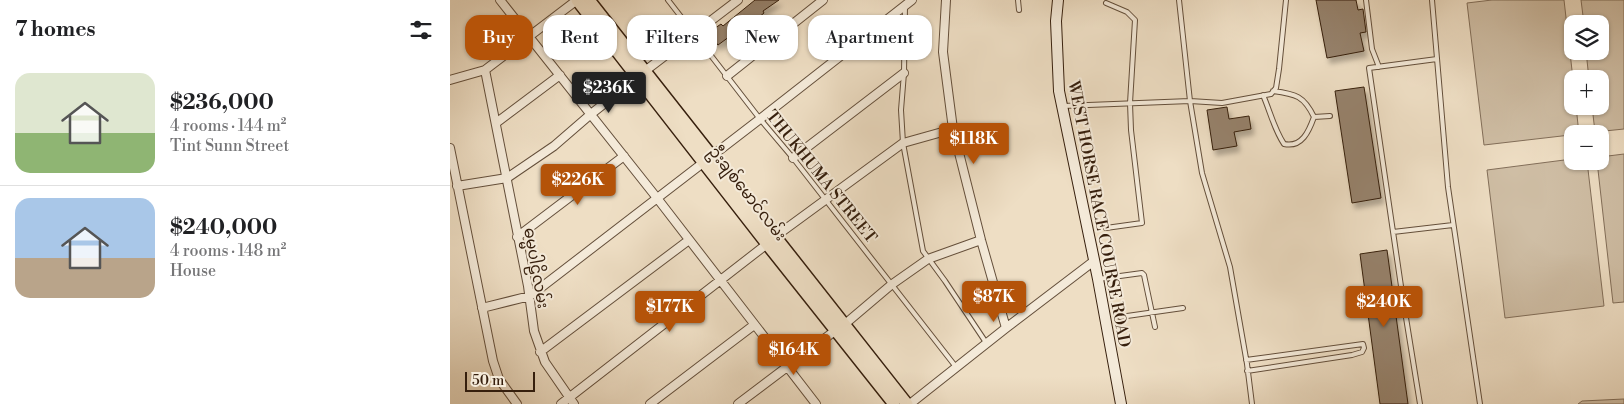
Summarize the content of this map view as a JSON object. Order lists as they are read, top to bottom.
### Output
{
  "streets": {
    "main road": ["ဦးချစ်မောင်လမ်း"],
    "street": ["WEST HORSE RACE COURSE ROAD", "ဓမ္မပါဠိလမ်း"],
    "lane": ["THUKHUMA STREET"]
  },
  "scale_bar": "50 m",
  "page": {
    "heading": "7 homes",
    "map_buttons": ["+", "−"],
    "chip": [
      "Buy",
      "Rent",
      "Filters",
      "New",
      "Apartment"
    ],
    "list": [
      {
        "name": "$236,000",
        "note": "4 rooms · 144 m² · Tint Sunn Street"
      },
      {
        "name": "$240,000",
        "note": "4 rooms · 148 m² · House"
      }
    ],
    "price": [
      "$236K",
      "$118K",
      "$226K",
      "$87K",
      "$240K",
      "$177K",
      "$164K"
    ],
    "scale": "50 m"
  }
}
